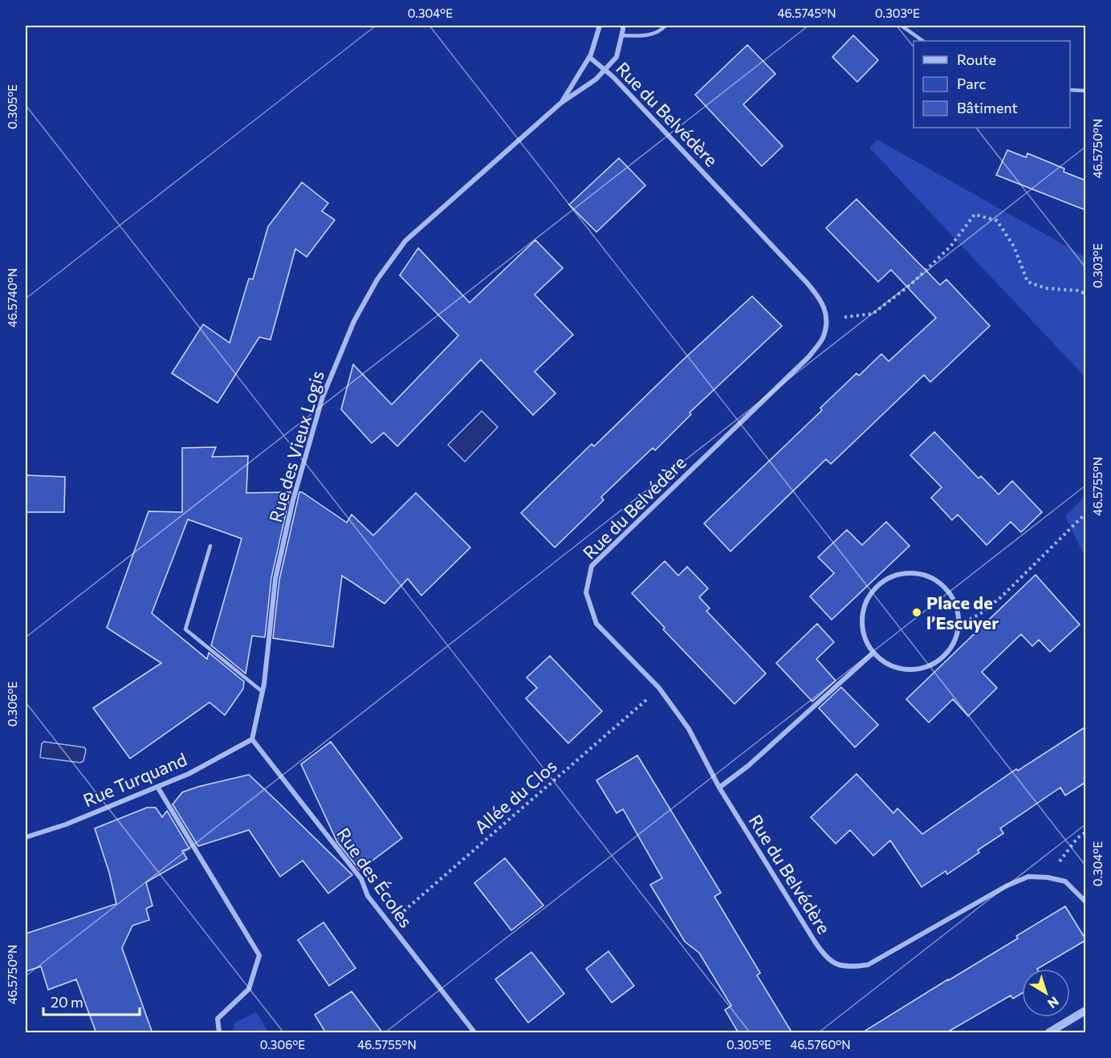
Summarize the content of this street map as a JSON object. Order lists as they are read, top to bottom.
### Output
{
  "streets": {
    "street": [
      "Rue du Belvédère",
      "Rue des Vieux Logis",
      "Rue Turquand",
      "Rue des Écoles"
    ],
    "path": ["Allée du Clos"]
  },
  "crossings": [
    ["Rue du Belvédère", "Rue des Vieux Logis"],
    ["Rue du Belvédère", "Allée du Clos"],
    ["Rue des Vieux Logis", "Rue Turquand"],
    ["Rue des Vieux Logis", "Rue des Écoles"],
    ["Rue Turquand", "Rue des Écoles"],
    ["Allée du Clos", "Rue des Écoles"]
  ],
  "places": ["Place de l’Escuyer"],
  "legend": ["Route", "Parc", "Bâtiment"],
  "scale_bar": "20 m",
  "north": "bottom right",
  "coordinates": [
    "0.304°E",
    "46.5745°N",
    "0.303°E",
    "0.305°E",
    "46.5750°N",
    "46.5740°N",
    "46.5755°N",
    "0.306°E",
    "46.5760°N"
  ]
}
